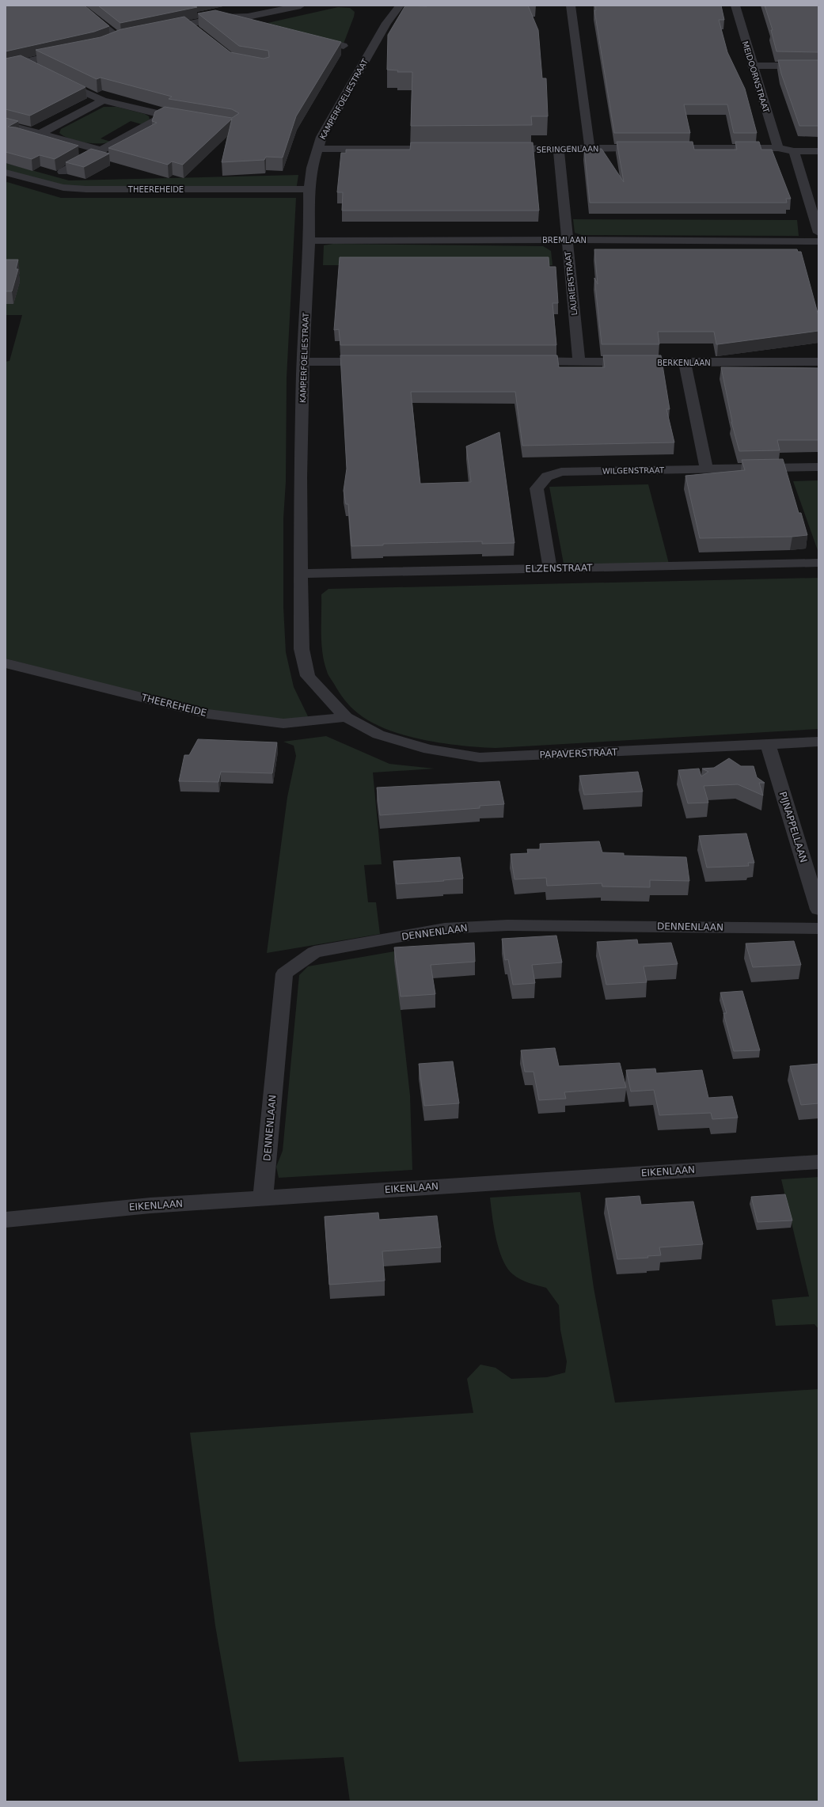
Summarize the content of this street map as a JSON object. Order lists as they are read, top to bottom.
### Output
{
  "streets": {
    "street": [
      "MEIDOORNSTRAAT",
      "KAMPERFOELIESTRAAT",
      "SERINGENLAAN",
      "THEEREHEIDE",
      "BREMLAAN",
      "LAURIERSTRAAT",
      "BERKENLAAN",
      "WILGENSTRAAT",
      "ELZENSTRAAT",
      "PAPAVERSTRAAT",
      "PIJNAPPELLAAN",
      "DENNENLAAN",
      "EIKENLAAN"
    ]
  },
  "crossings": [
    ["MEIDOORNSTRAAT", "SERINGENLAAN"],
    ["KAMPERFOELIESTRAAT", "THEEREHEIDE"],
    ["KAMPERFOELIESTRAAT", "BREMLAAN"],
    ["KAMPERFOELIESTRAAT", "ELZENSTRAAT"],
    ["KAMPERFOELIESTRAAT", "PAPAVERSTRAAT"],
    ["SERINGENLAAN", "LAURIERSTRAAT"],
    ["THEEREHEIDE", "PAPAVERSTRAAT"],
    ["BREMLAAN", "LAURIERSTRAAT"],
    ["LAURIERSTRAAT", "BERKENLAAN"],
    ["WILGENSTRAAT", "ELZENSTRAAT"],
    ["PAPAVERSTRAAT", "PIJNAPPELLAAN"],
    ["DENNENLAAN", "EIKENLAAN"]
  ]
}
